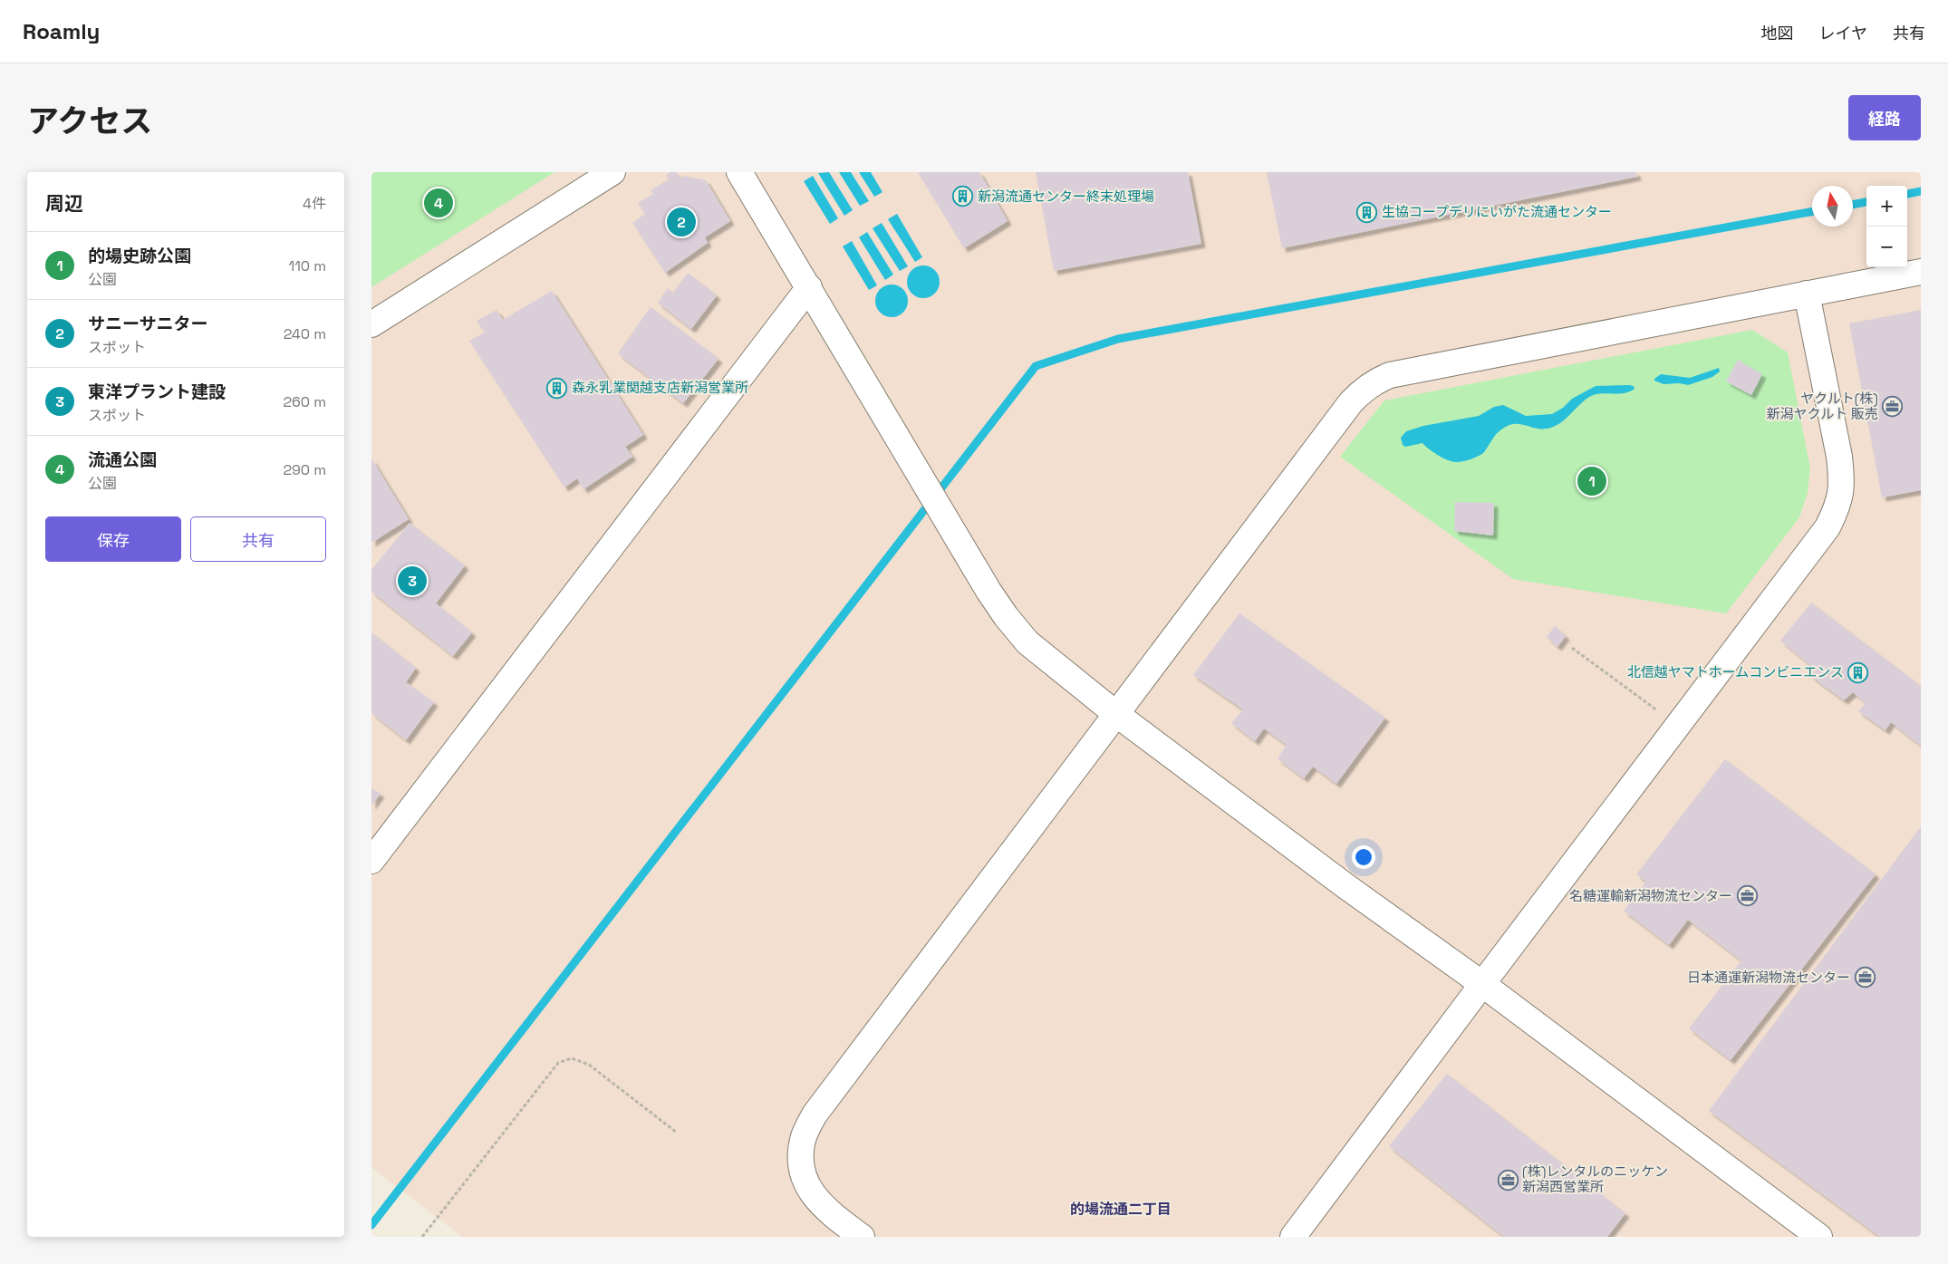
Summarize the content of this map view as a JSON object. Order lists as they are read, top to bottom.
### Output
{
  "districts": ["的場流通二丁目"],
  "places": {
    "building": [
      "新潟流通センター終末処理場",
      "生協コープデリにいがた流通センター",
      "森永乳業関越支店新潟営業所",
      "北信越ヤマトホームコンビニエンス"
    ],
    "office": [
      "ヤクルト(株) 新潟ヤクルト 販売",
      "名糖運輸新潟物流センター",
      "日本通運新潟物流センター",
      "(株)レンタルのニッケン 新潟西営業所"
    ]
  },
  "north": "top",
  "page": {
    "header": "Roamly",
    "nav": ["地図", "レイヤ", "共有"],
    "title": "アクセス",
    "buttons": [
      "経路",
      ["保存", "共有"]
    ],
    "heading": ["周辺", "4件"],
    "map_buttons": ["+", "−"],
    "pins": [
      "4",
      "2",
      "1",
      "3"
    ],
    "list": [
      {
        "mark": "1",
        "name": "的場史跡公園",
        "note": "公園",
        "value": "110 m"
      },
      {
        "mark": "2",
        "name": "サニーサニター",
        "note": "スポット",
        "value": "240 m"
      },
      {
        "mark": "3",
        "name": "東洋プラント建設",
        "note": "スポット",
        "value": "260 m"
      },
      {
        "mark": "4",
        "name": "流通公園",
        "note": "公園",
        "value": "290 m"
      }
    ]
  }
}
